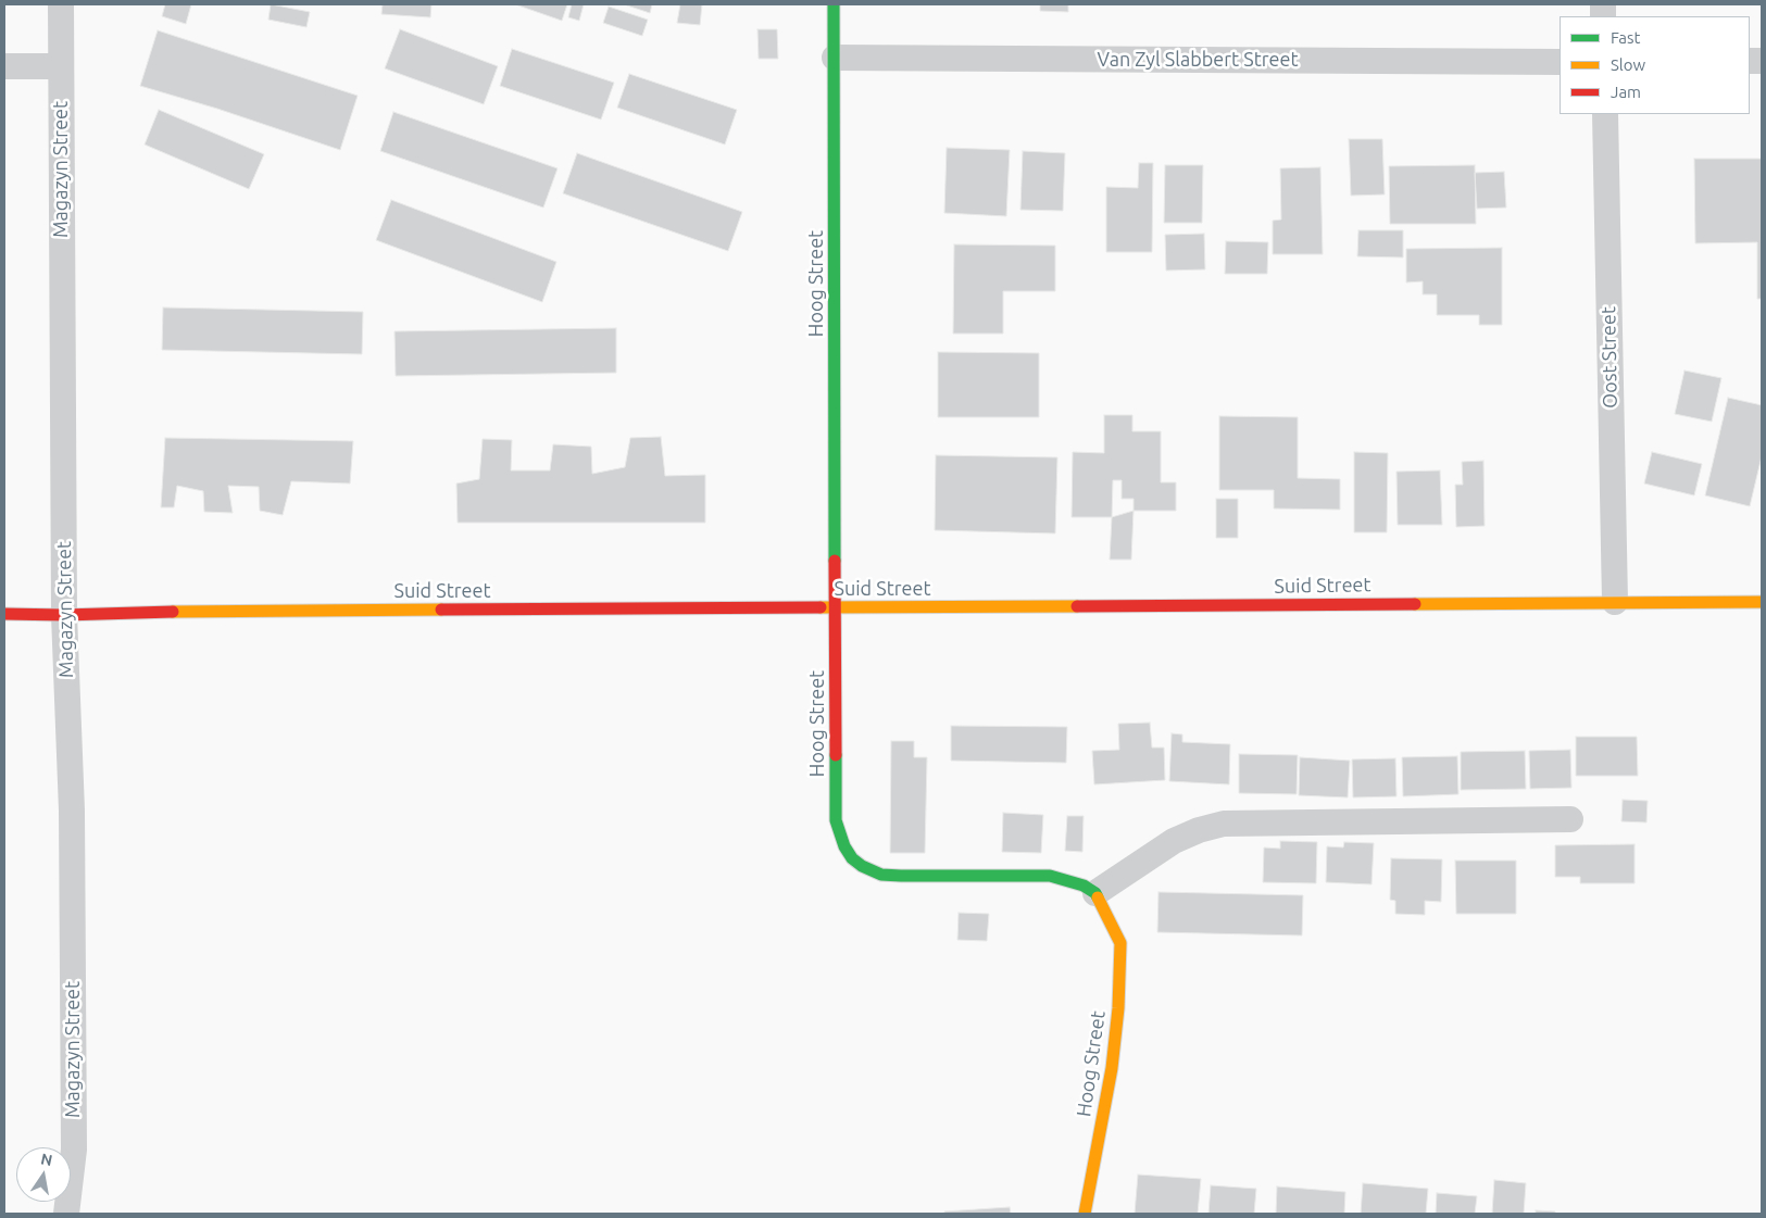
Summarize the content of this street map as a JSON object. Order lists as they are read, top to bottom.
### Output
{
  "streets": {
    "street": [
      "Van Zyl Slabbert Street",
      "Magazyn Street",
      "Hoog Street",
      "Oost Street",
      "Suid Street"
    ]
  },
  "crossings": [
    ["Van Zyl Slabbert Street", "Hoog Street"],
    ["Magazyn Street", "Suid Street"],
    ["Hoog Street", "Suid Street"],
    ["Oost Street", "Suid Street"]
  ],
  "legend": ["Fast", "Slow", "Jam"],
  "north": "top"
}
